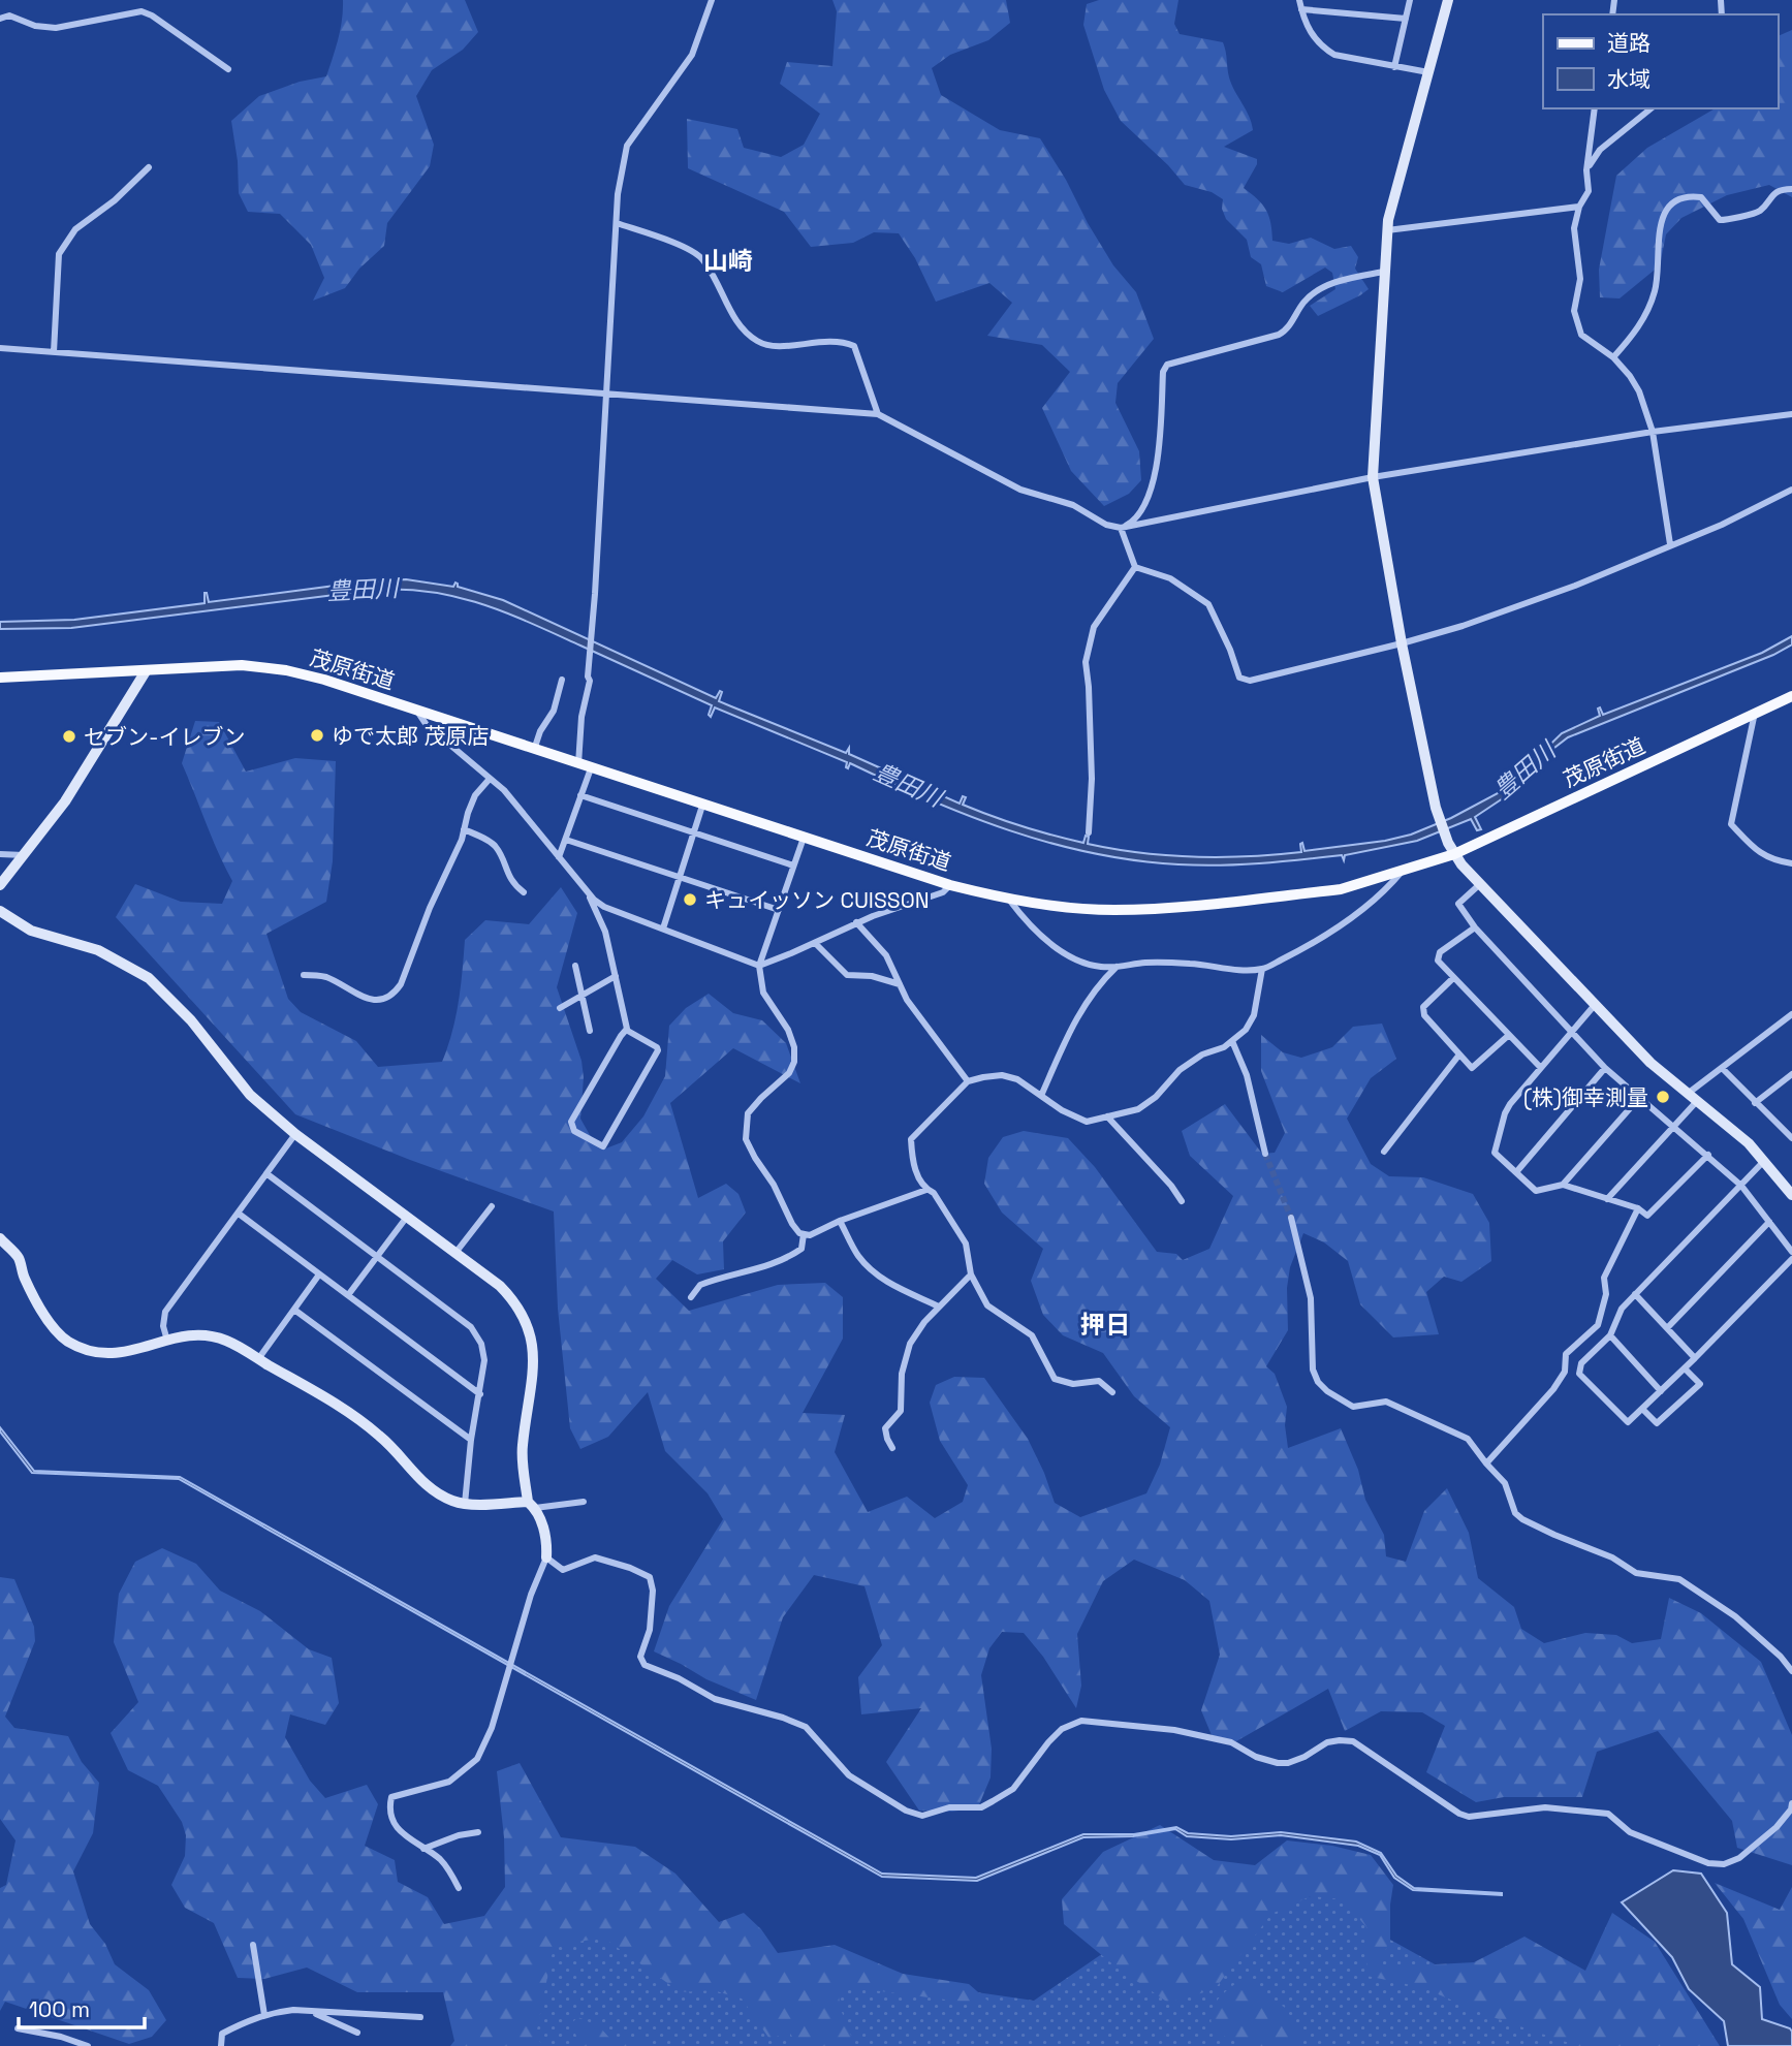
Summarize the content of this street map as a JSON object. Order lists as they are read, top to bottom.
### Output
{
  "streets": {
    "main road": ["茂原街道"]
  },
  "districts": ["山崎", "押日"],
  "water": ["豊田川"],
  "places": [
    "ゆで太郎 茂原店",
    "セブン-イレブン",
    "キュイッソン CUISSON",
    "(株)御幸測量"
  ],
  "legend": ["道路", "水域"],
  "scale_bar": "100 m"
}
